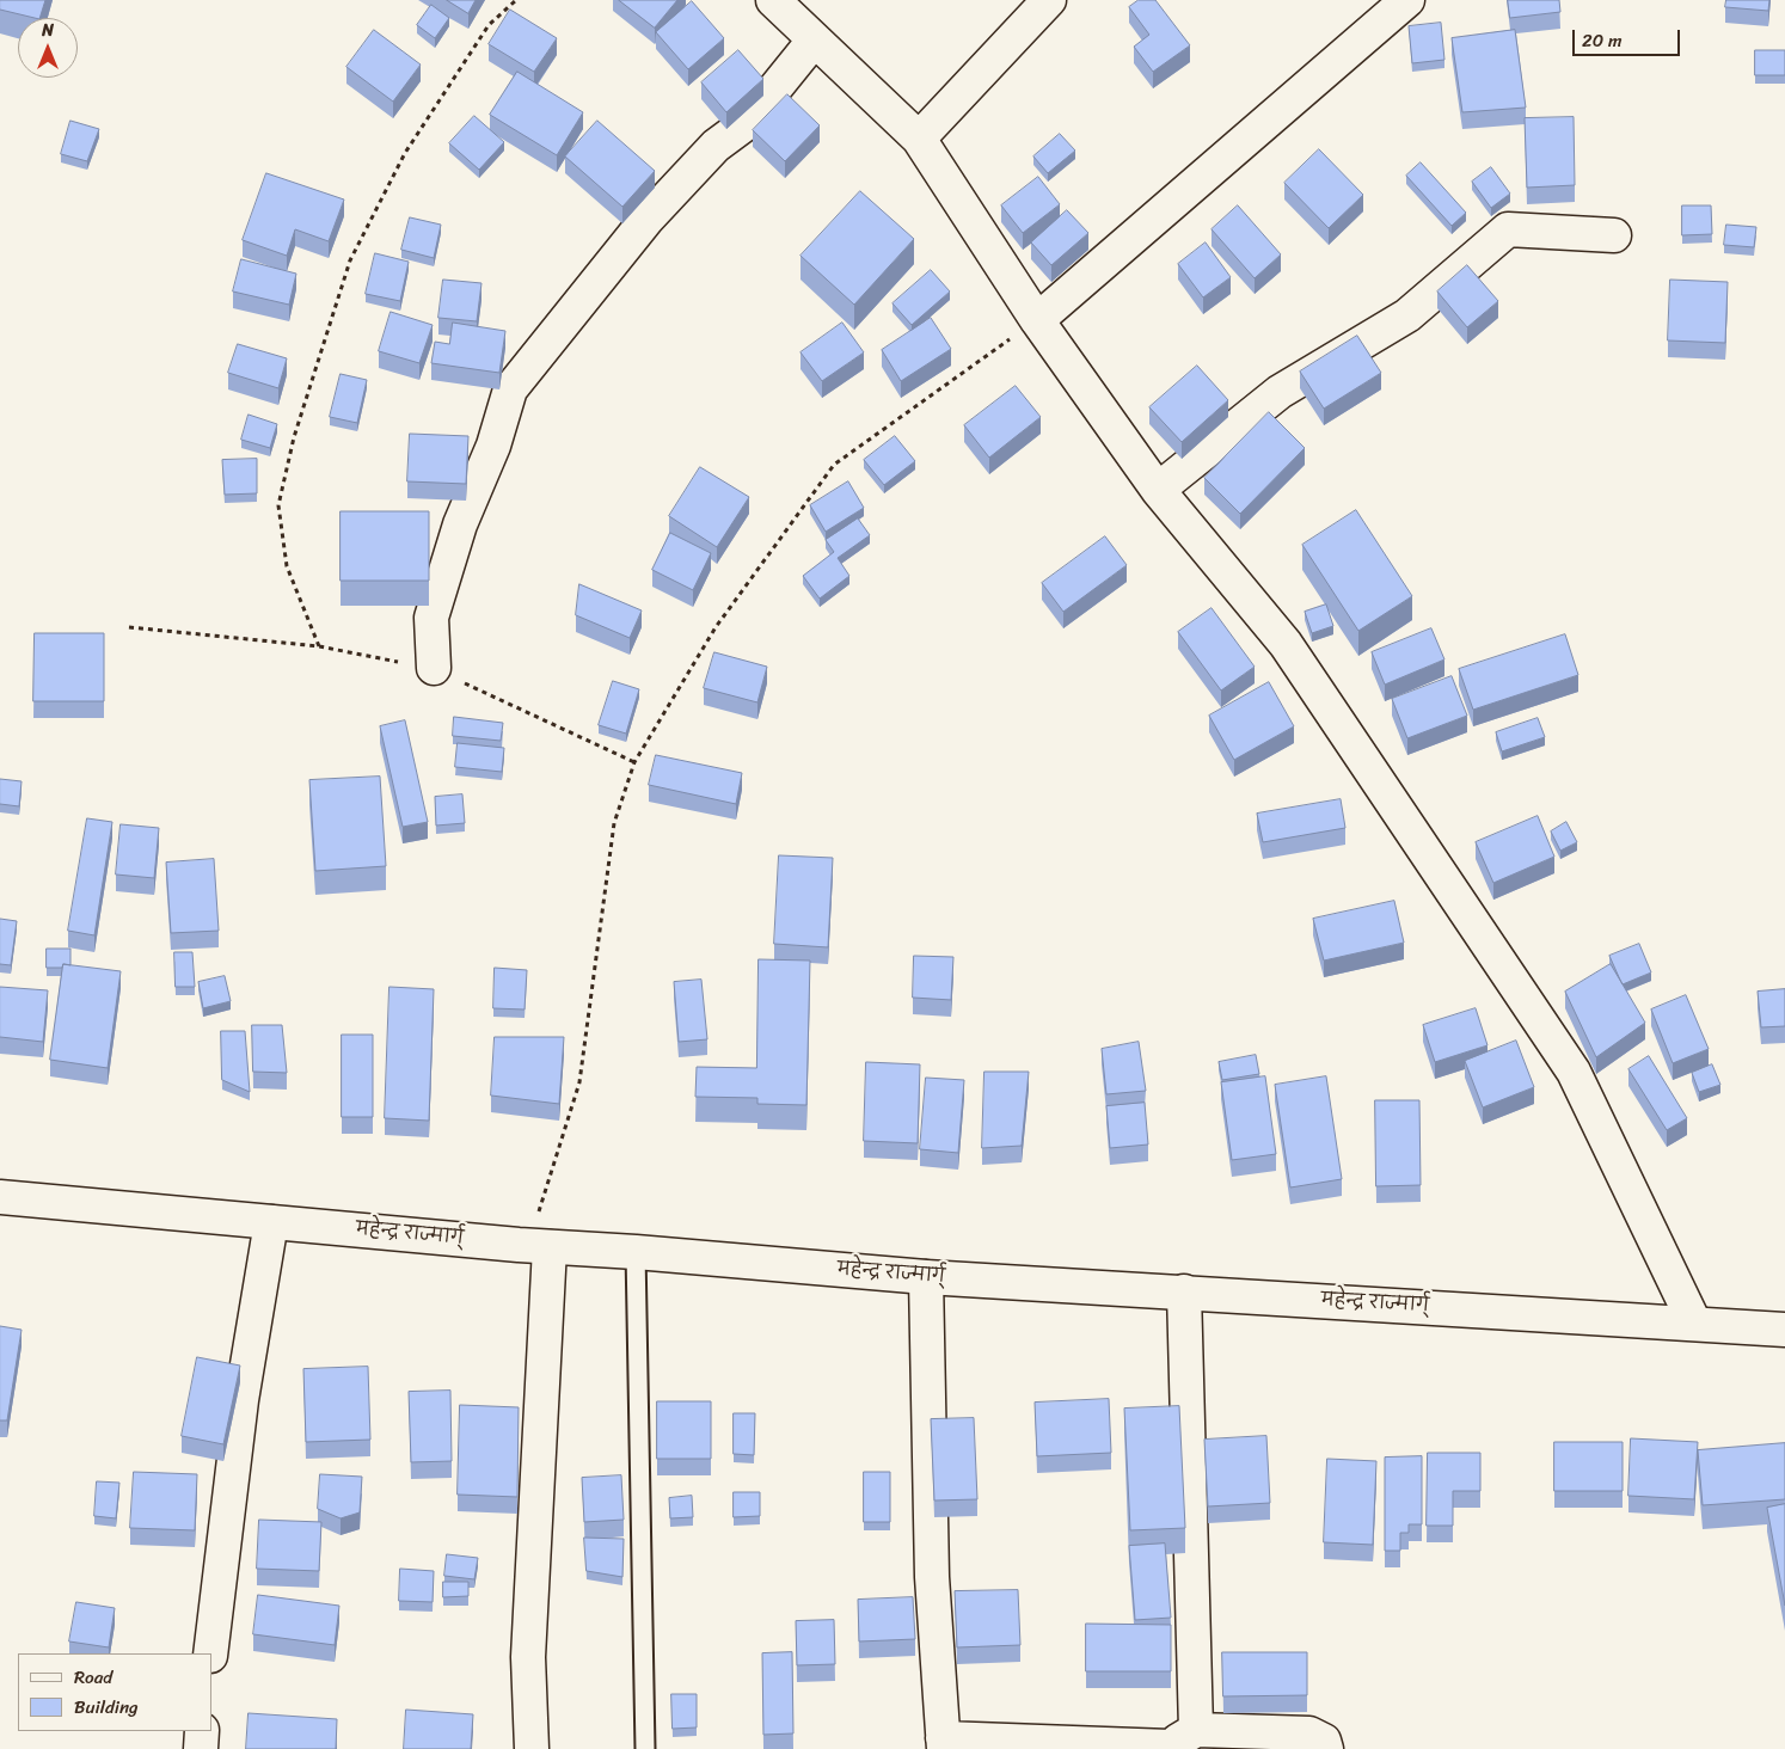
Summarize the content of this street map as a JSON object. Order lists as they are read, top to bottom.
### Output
{
  "streets": {
    "main road": ["महेन्द्र राज्मार्ग्"]
  },
  "legend": ["Road", "Building"],
  "scale_bar": "20 m",
  "north": "top"
}
